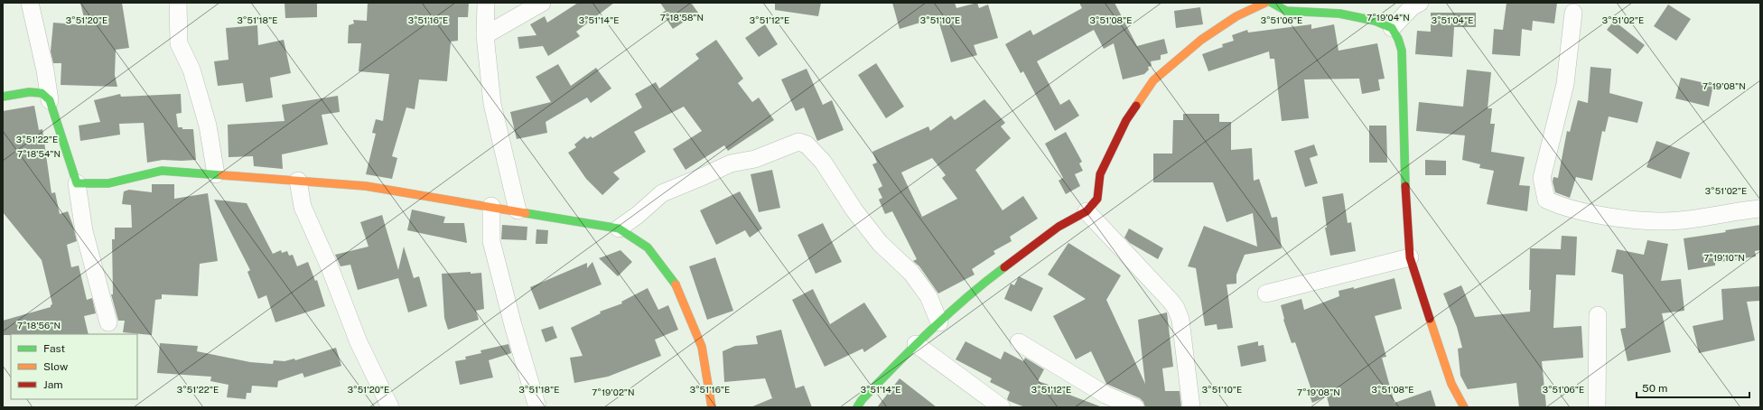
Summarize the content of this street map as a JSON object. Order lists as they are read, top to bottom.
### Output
{
  "legend": ["Fast", "Slow", "Jam"],
  "scale_bar": "50 m",
  "coordinates": [
    "7°18'58\"N",
    "7°19'04\"N",
    "3°51'20\"E",
    "3°51'18\"E",
    "3°51'16\"E",
    "3°51'14\"E",
    "3°51'12\"E",
    "3°51'10\"E",
    "3°51'08\"E",
    "3°51'06\"E",
    "3°51'04\"E",
    "3°51'02\"E",
    "7°19'08\"N",
    "3°51'22\"E",
    "7°18'54\"N",
    "7°19'10\"N",
    "7°18'56\"N",
    "7°19'02\"N"
  ]
}
